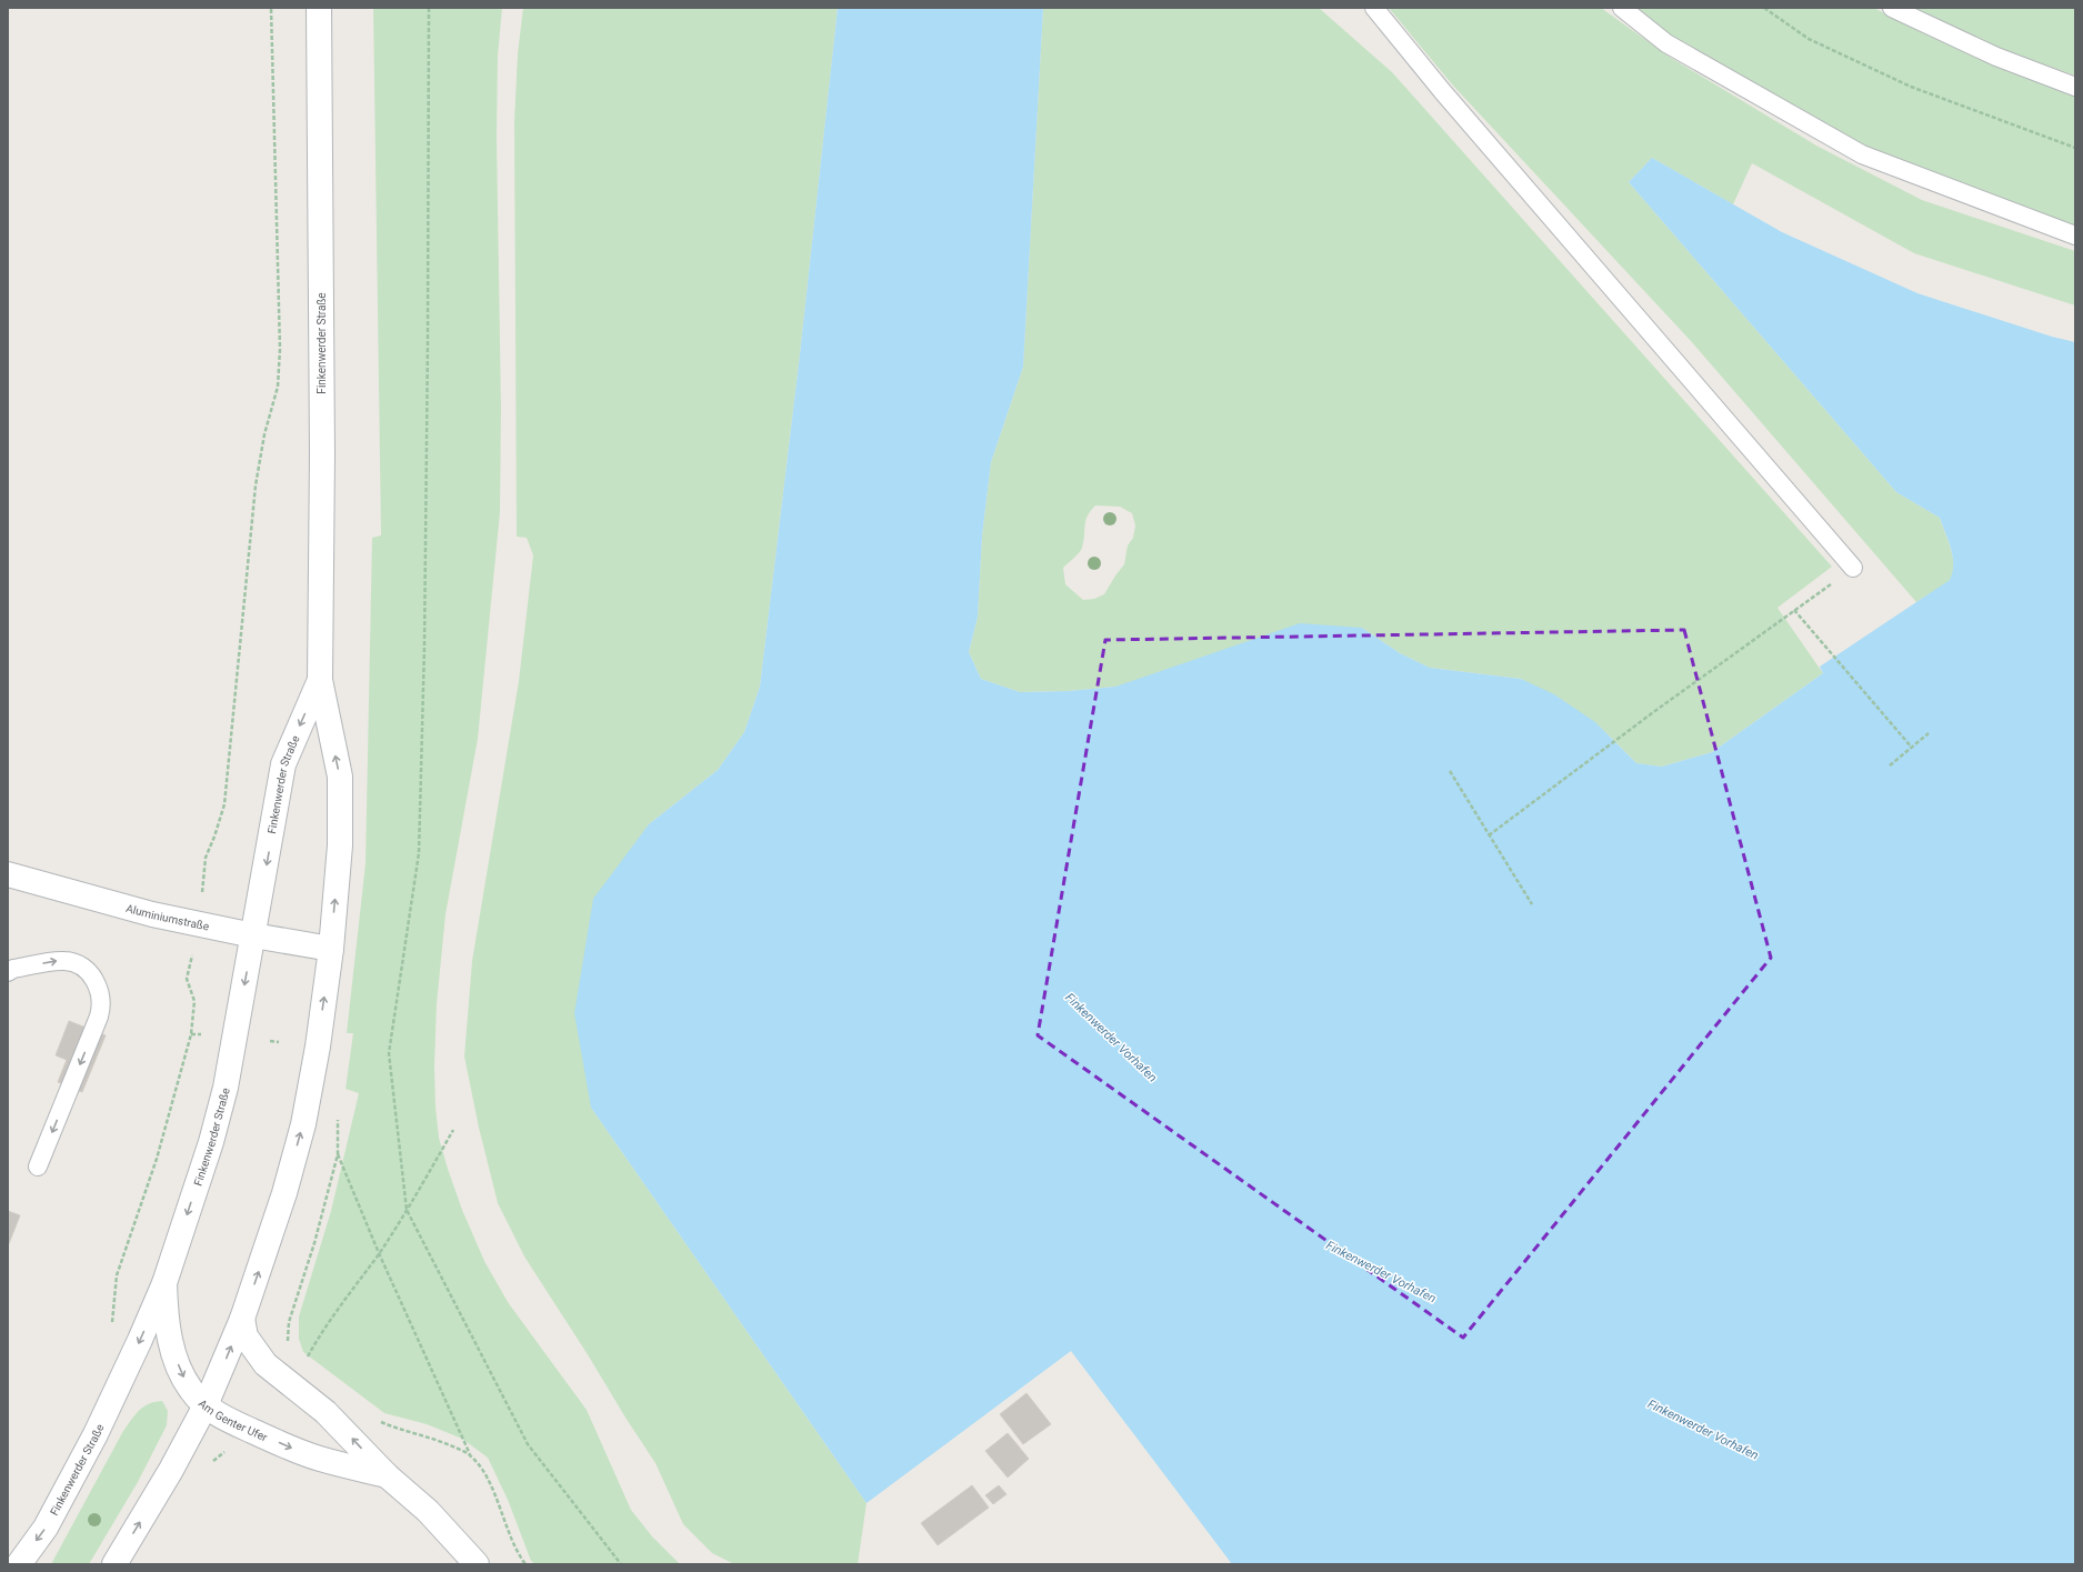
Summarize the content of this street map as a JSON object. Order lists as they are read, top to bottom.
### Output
{
  "streets": {
    "main road": ["Finkenwerder Straße", "Aluminiumstraße", "Am Genter Ufer"]
  },
  "crossings": [
    ["Finkenwerder Straße", "Aluminiumstraße"],
    ["Finkenwerder Straße", "Am Genter Ufer"]
  ],
  "water": ["Finkenwerder Vorhafen"]
}
